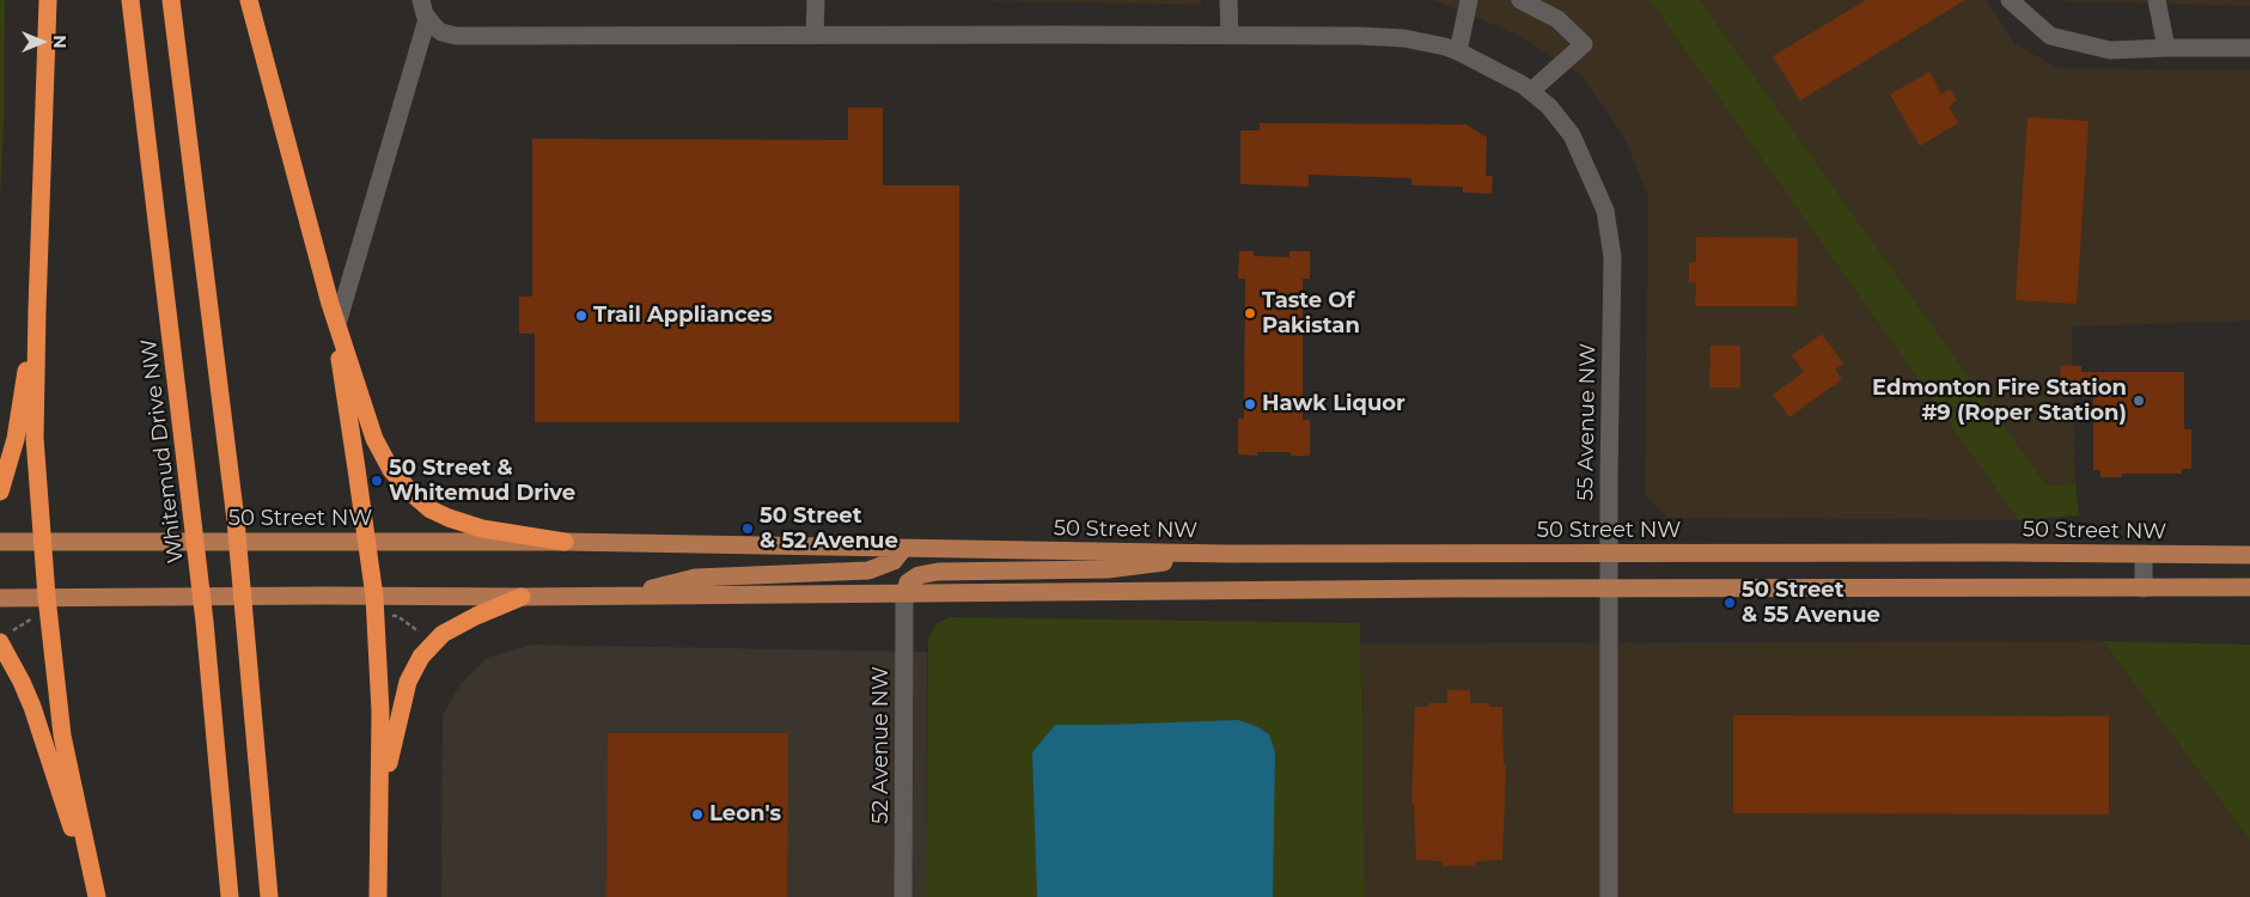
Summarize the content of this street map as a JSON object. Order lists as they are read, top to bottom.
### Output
{
  "streets": {
    "highway": ["Whitemud Drive NW"],
    "main road": ["50 Street NW"],
    "street": ["55 Avenue NW", "52 Avenue NW"]
  },
  "crossings": [
    ["55 Avenue NW", "50 Street NW"]
  ],
  "places": [
    "Taste Of Pakistan",
    "Trail Appliances",
    "Edmonton Fire Station #9 (Roper Station)",
    "Hawk Liquor",
    "50 Street & Whitemud Drive",
    "50 Street & 52 Avenue",
    "50 Street & 55 Avenue",
    "Leon's"
  ],
  "north": "right"
}
